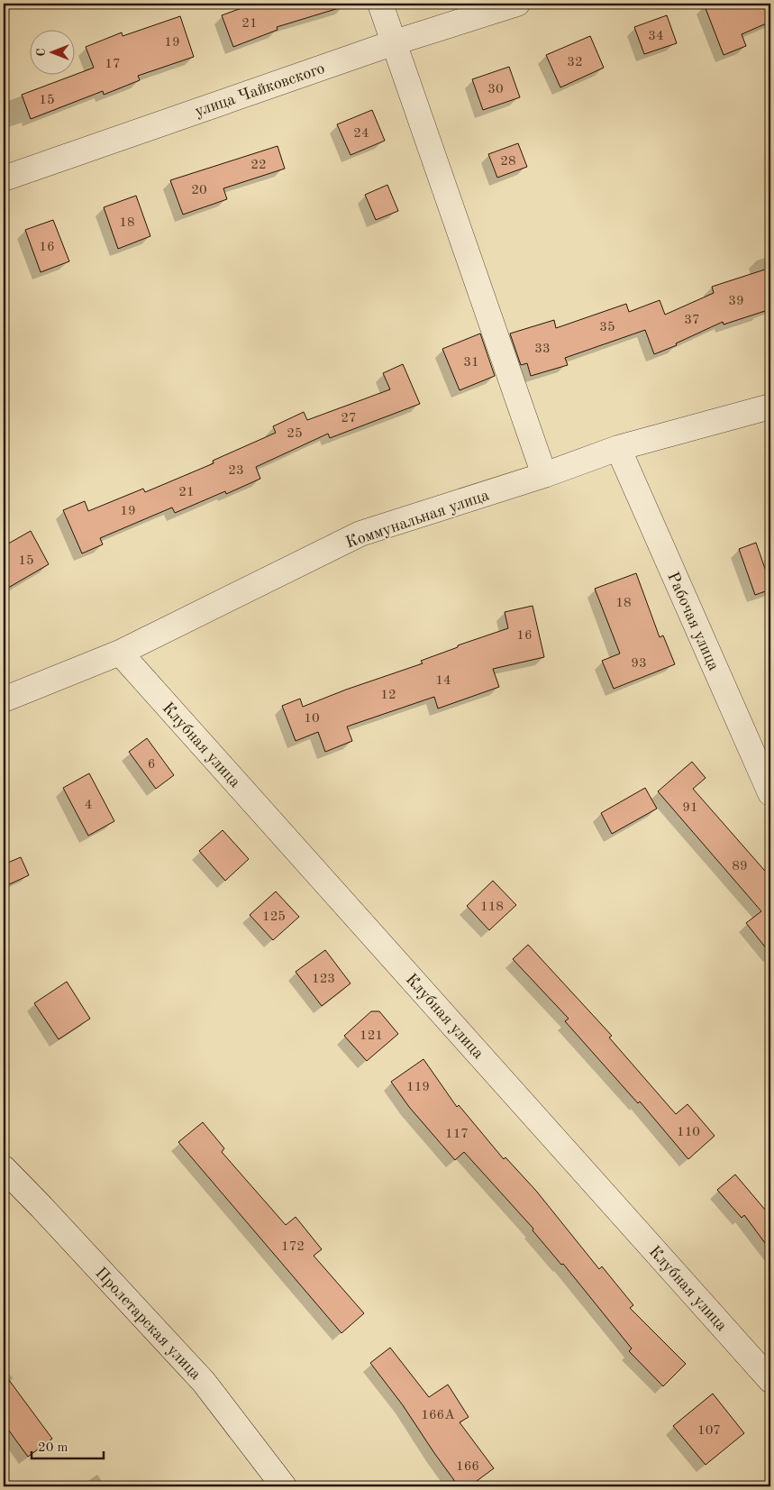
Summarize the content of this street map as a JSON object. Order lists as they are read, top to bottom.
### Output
{
  "streets": {
    "street": [
      "улица Чайковского",
      "Коммунальная улица",
      "Рабочая улица",
      "Клубная улица",
      "Пролетарская улица"
    ]
  },
  "crossings": [
    ["Коммунальная улица", "Рабочая улица"],
    ["Коммунальная улица", "Клубная улица"]
  ],
  "house_numbers": [
    "21",
    "34",
    "19",
    "32",
    "17",
    "30",
    "15",
    "24",
    "28",
    "22",
    "20",
    "18",
    "16",
    "39",
    "37",
    "35",
    "33",
    "31",
    "27",
    "25",
    "23",
    "21",
    "19",
    "15",
    "18",
    "16",
    "93",
    "14",
    "12",
    "10",
    "6",
    "4",
    "91",
    "89",
    "118",
    "125",
    "123",
    "121",
    "119",
    "110",
    "117",
    "172",
    "166А",
    "107",
    "166"
  ],
  "scale_bar": "20 m",
  "north": "left"
}
